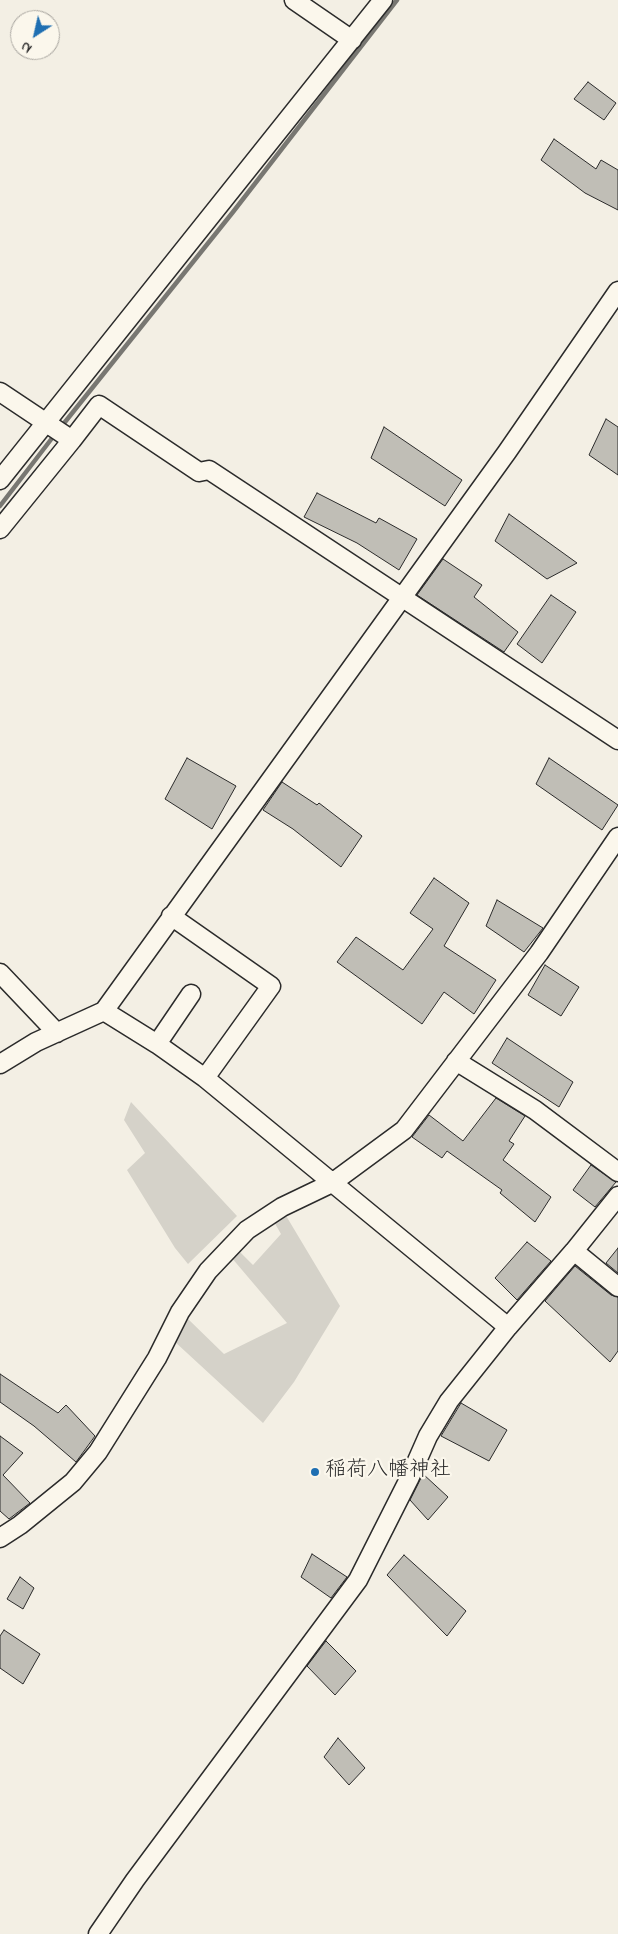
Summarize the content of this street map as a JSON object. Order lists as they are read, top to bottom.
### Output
{
  "places": ["稲荷八幡神社"],
  "north": "bottom left"
}
